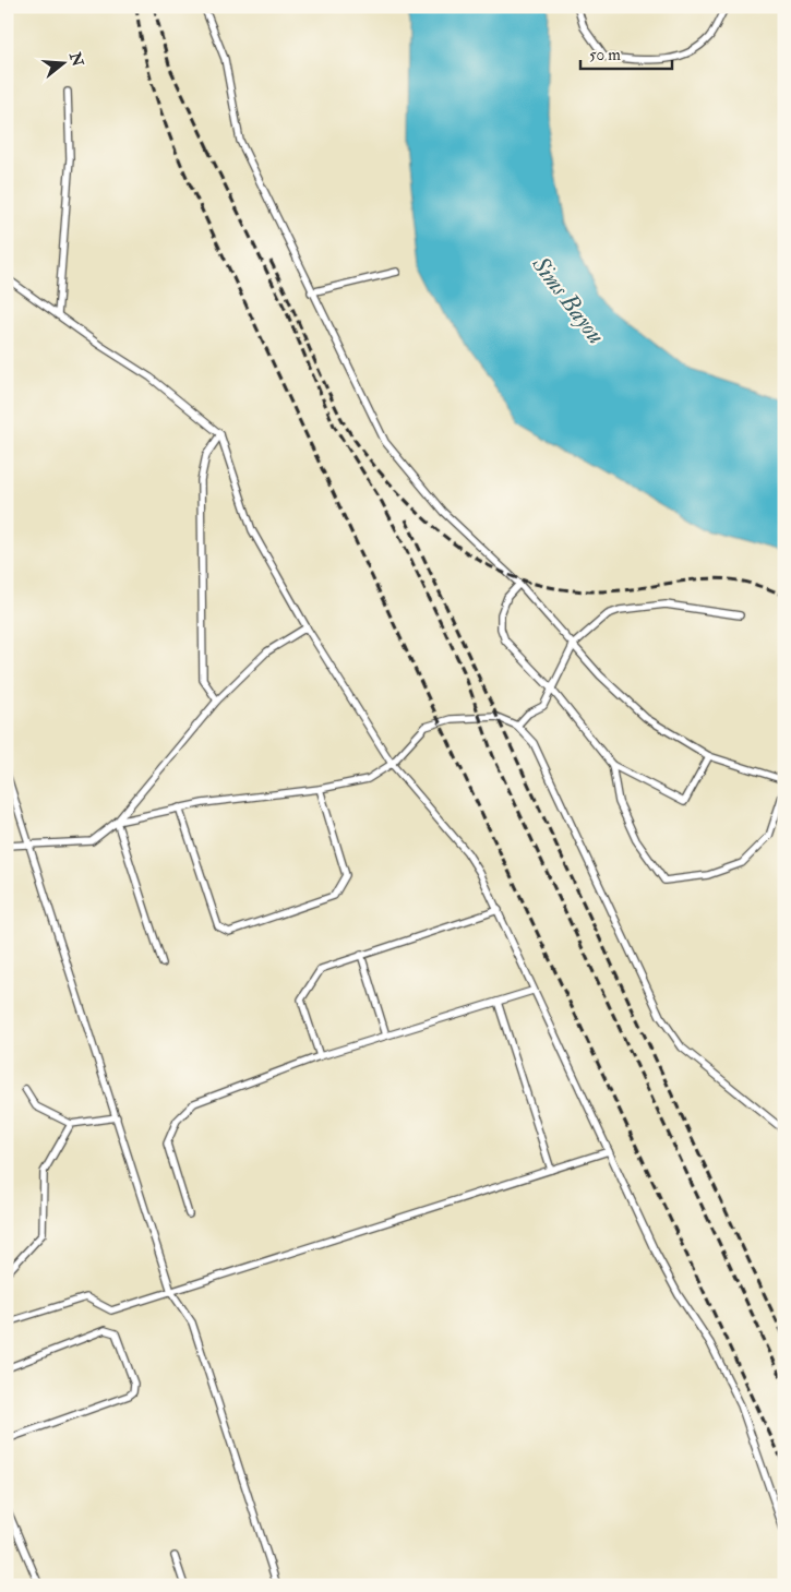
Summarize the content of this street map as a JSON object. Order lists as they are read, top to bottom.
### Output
{
  "water": ["Sims Bayou"],
  "scale_bar": "50 m",
  "north": "right"
}
